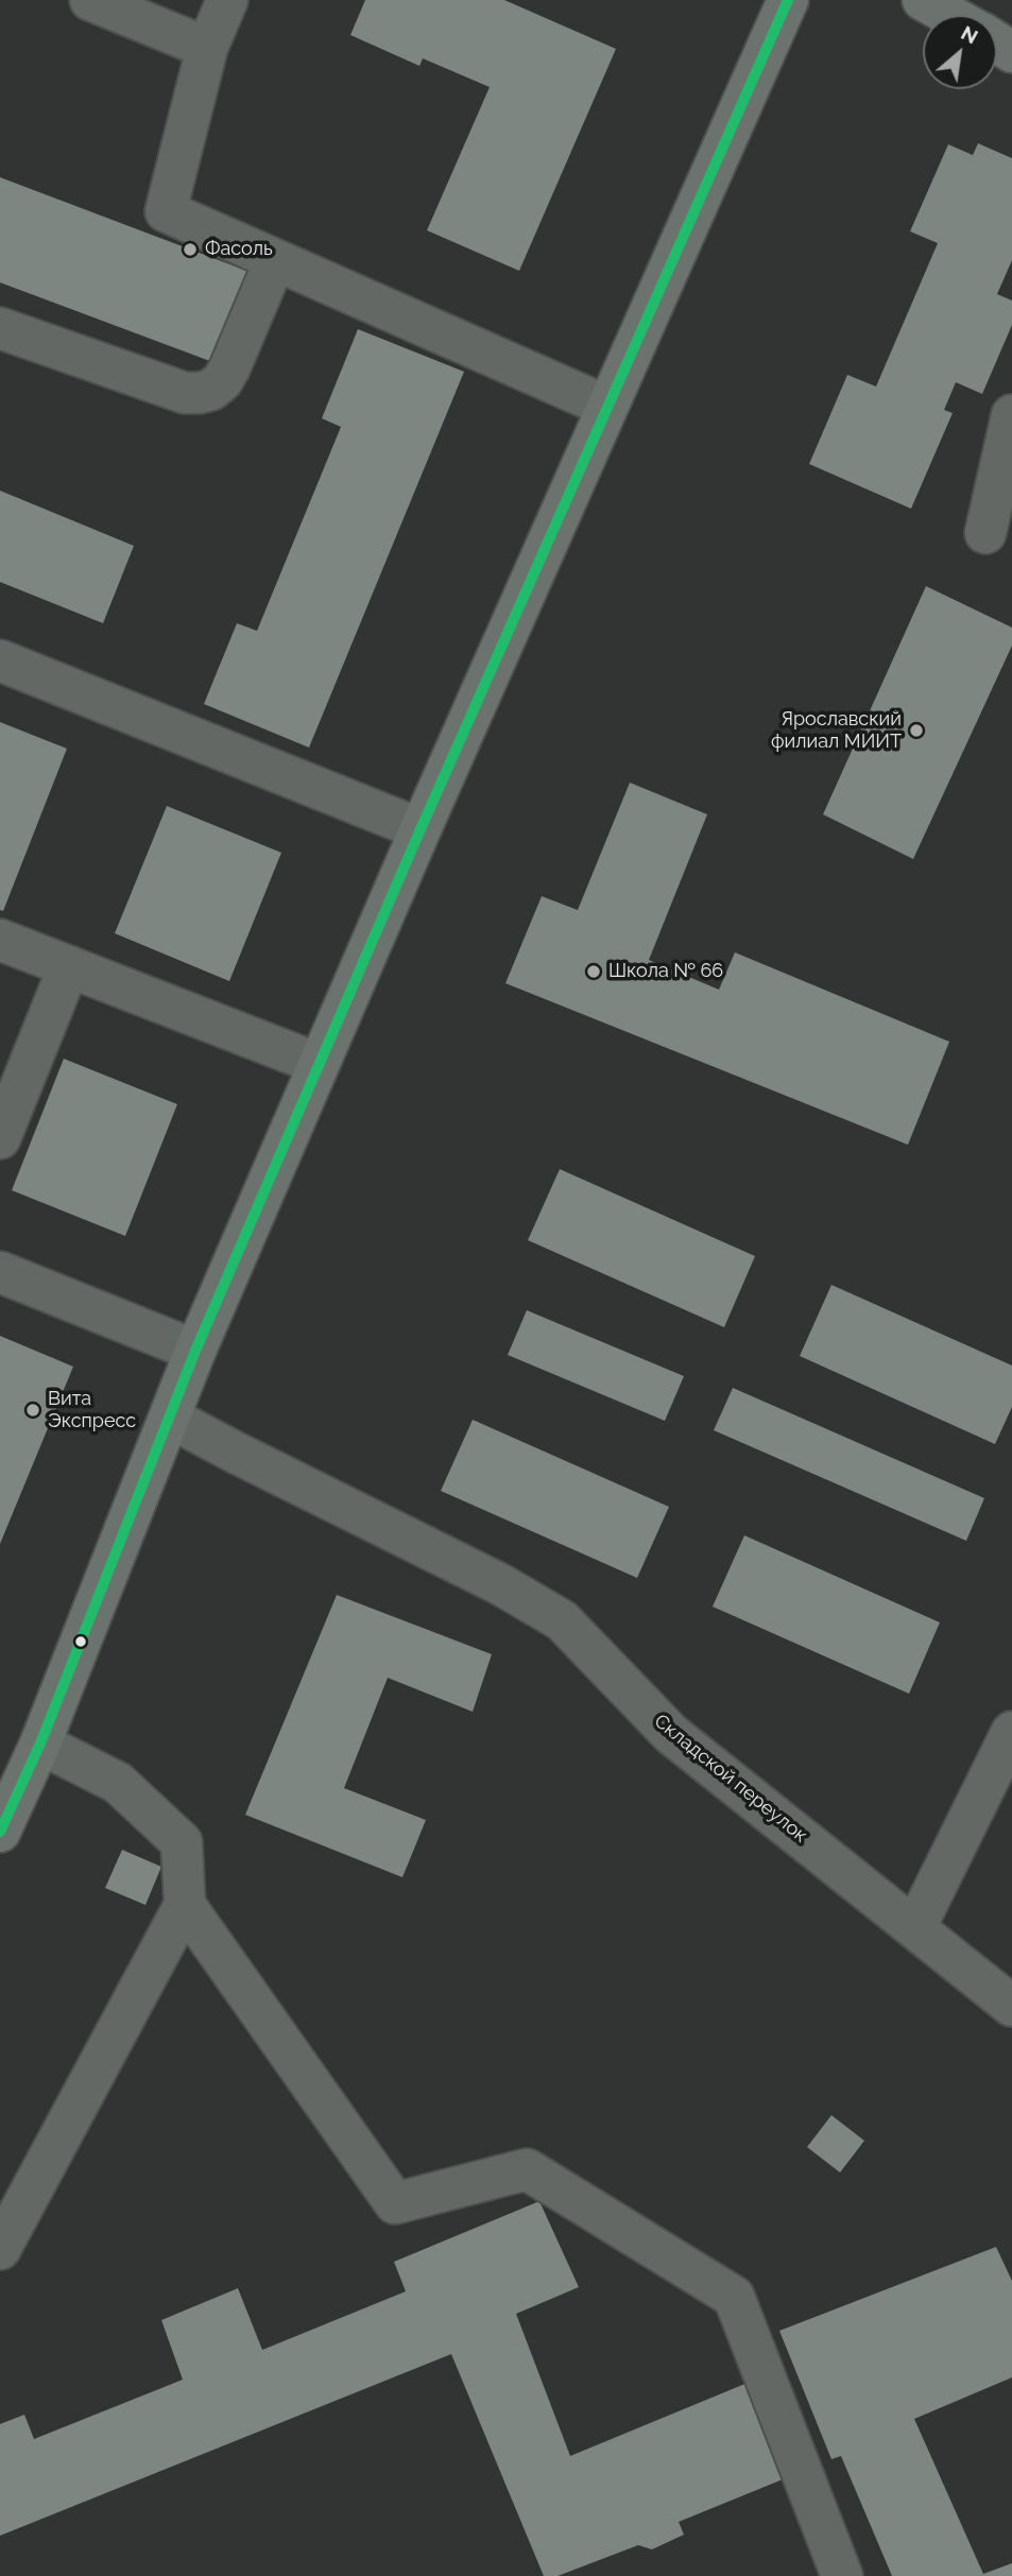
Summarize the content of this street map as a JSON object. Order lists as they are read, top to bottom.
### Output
{
  "streets": {
    "street": ["Складской переулок"]
  },
  "places": [
    "Фасоль",
    "Ярославский филиал МИИТ",
    "Школа № 66",
    "Вита Экспресс"
  ],
  "north": "top right"
}
